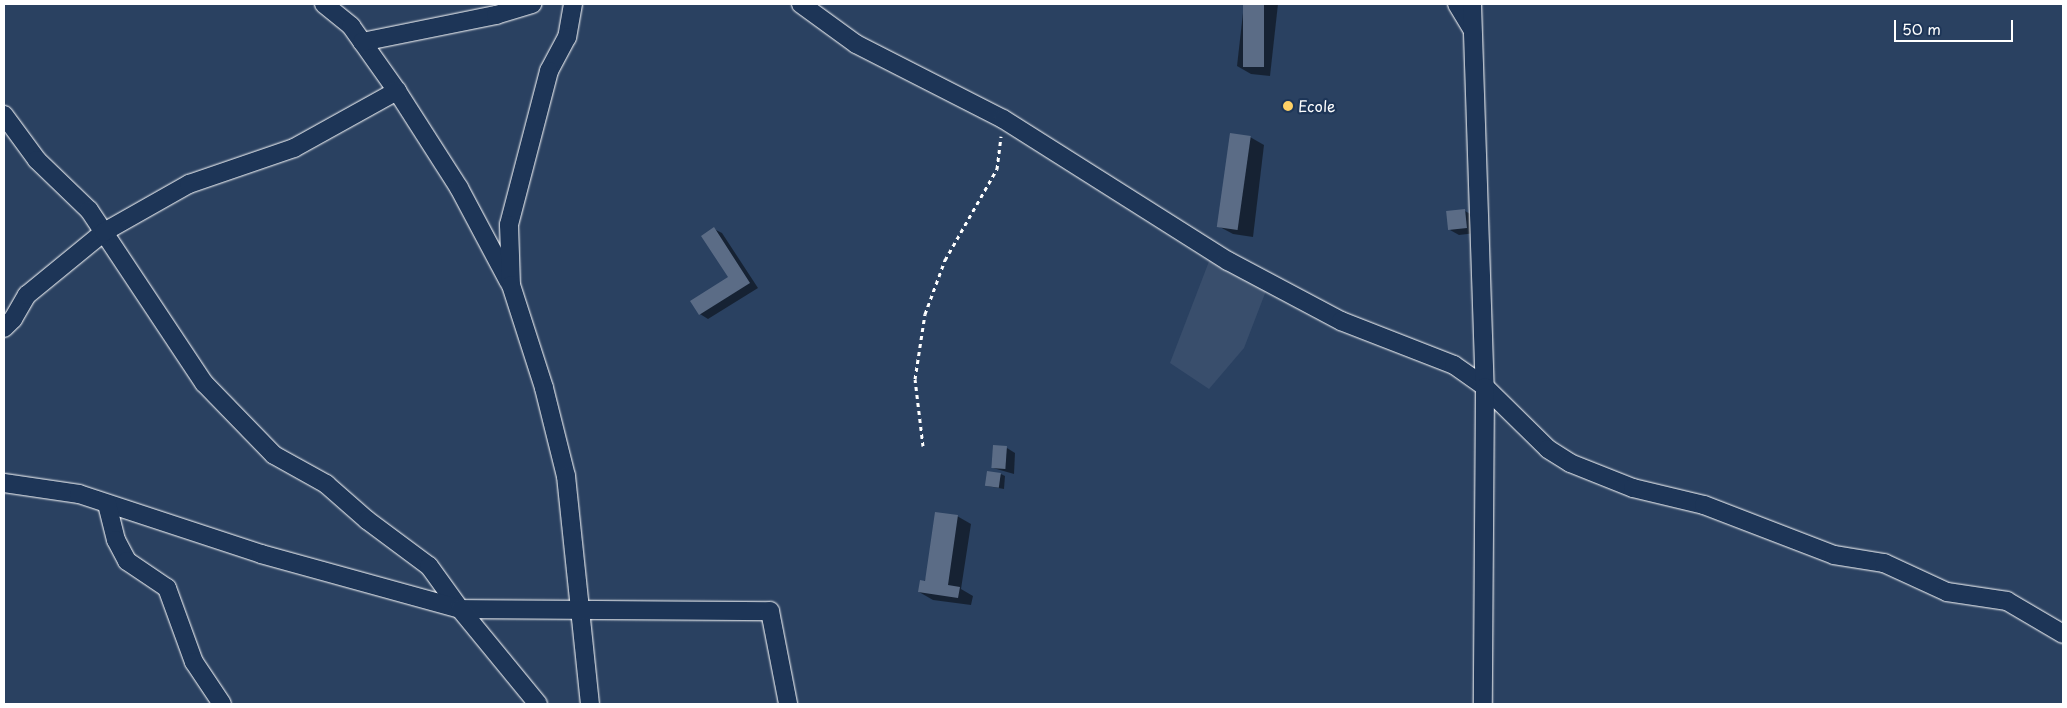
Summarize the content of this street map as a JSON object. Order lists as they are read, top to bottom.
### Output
{
  "places": ["Ecole"],
  "scale_bar": "50 m"
}
